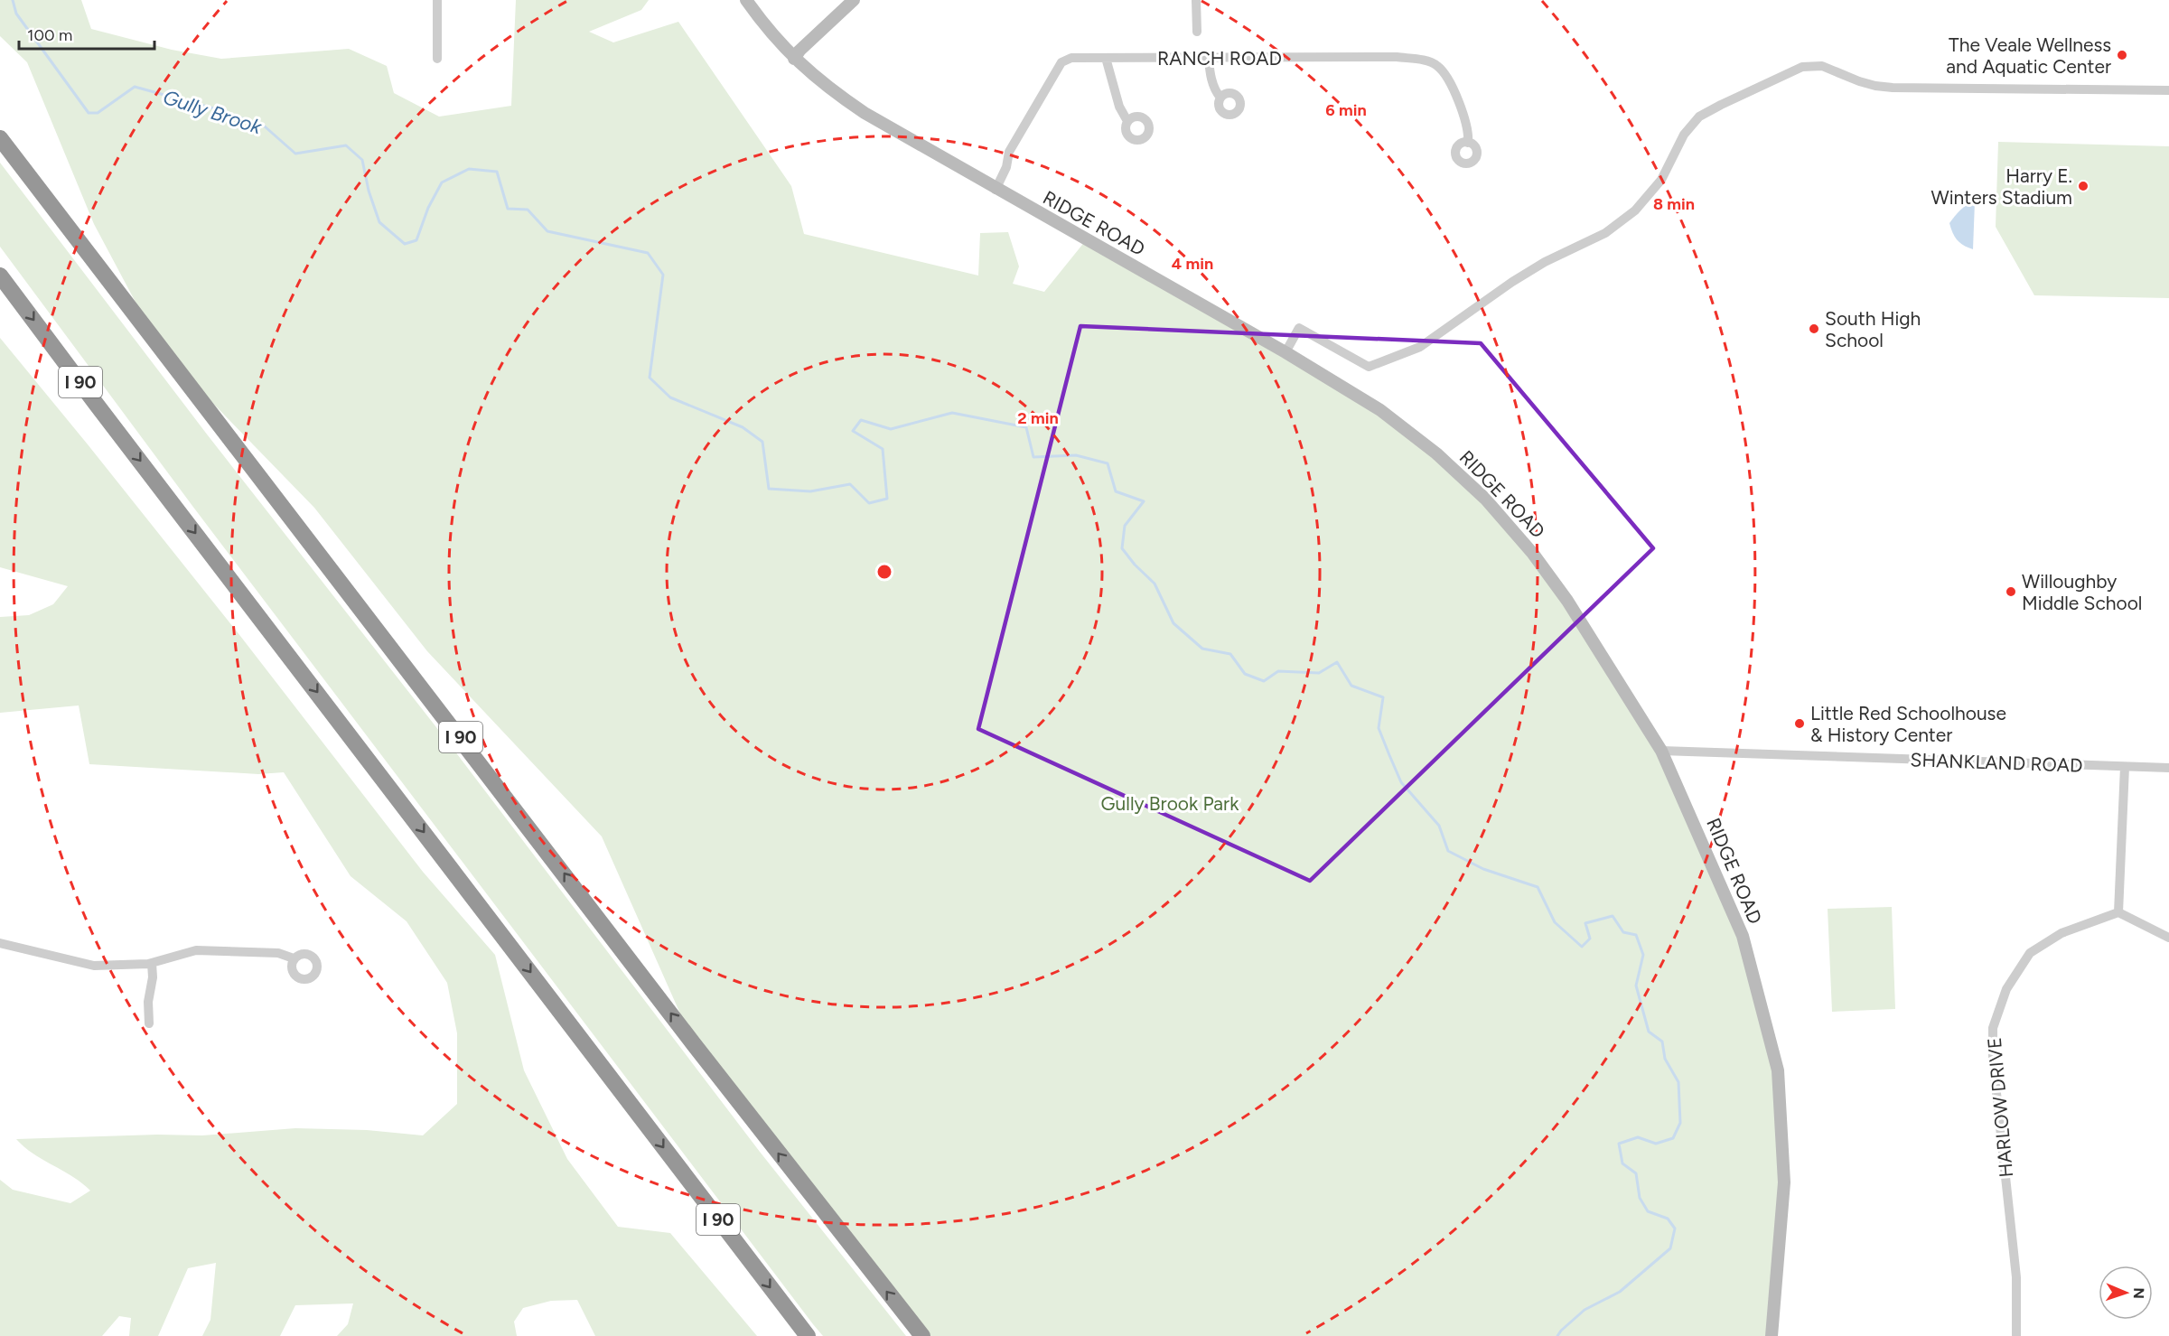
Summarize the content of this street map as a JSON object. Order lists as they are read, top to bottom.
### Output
{
  "streets": {
    "highway": ["I 90"],
    "main road": ["RIDGE ROAD"],
    "street": ["RANCH ROAD", "SHANKLAND ROAD", "HARLOW DRIVE"]
  },
  "crossings": [
    ["RANCH ROAD", "RIDGE ROAD"],
    ["RIDGE ROAD", "SHANKLAND ROAD"]
  ],
  "water": ["Gully Brook"],
  "parks": ["Gully Brook Park"],
  "places": [
    "The Veale Wellness and Aquatic Center",
    "Harry E. Winters Stadium",
    "South High School",
    "Willoughby Middle School",
    "Little Red Schoolhouse & History Center"
  ],
  "scale_bar": "100 m",
  "north": "right",
  "rings": [
    "6 min",
    "8 min",
    "4 min",
    "2 min"
  ]
}
